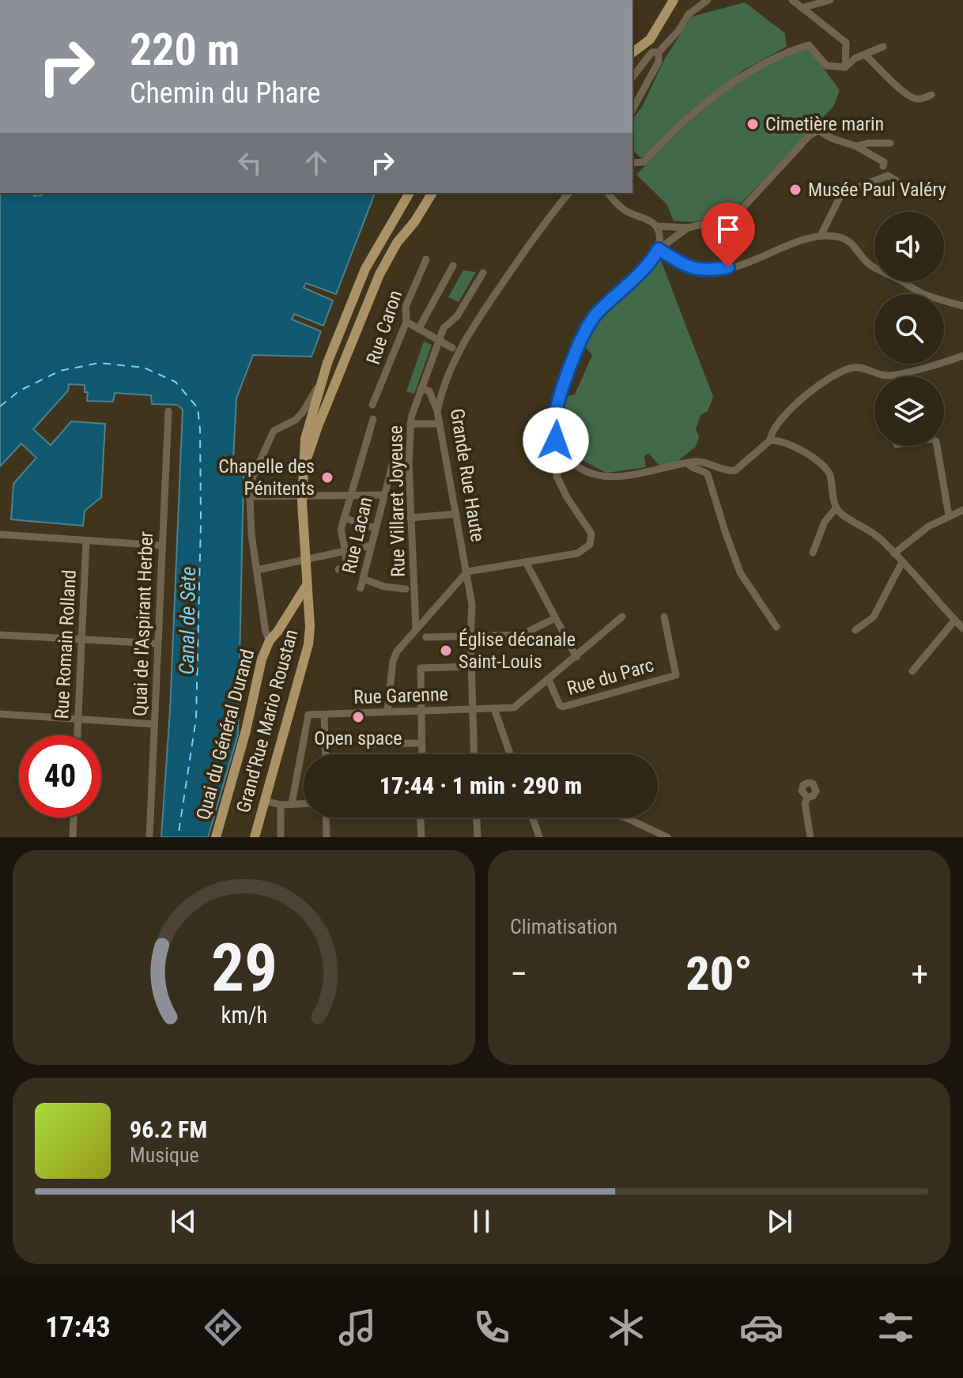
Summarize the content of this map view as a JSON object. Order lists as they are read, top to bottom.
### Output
{
  "streets": {
    "main road": ["Grand'Rue Mario Roustan", "Quai du Général Durand"],
    "street": [
      "Rue Caron",
      "Grande Rue Haute",
      "Rue Villaret Joyeuse",
      "Rue Lacan",
      "Quai de l'Aspirant Herber",
      "Rue Romain Rolland",
      "Rue du Parc",
      "Rue Garenne"
    ]
  },
  "crossings": [
    ["Grande Rue Haute", "Rue Garenne"],
    ["Rue du Parc", "Rue Garenne"]
  ],
  "water": ["Canal de Sète"],
  "places": [
    "Cimetière marin",
    "Musée Paul Valéry",
    "Chapelle des Pénitents",
    "Église décanale Saint-Louis",
    "Open space"
  ],
  "page": {
    "turn": ["220 m", "Chemin du Phare"],
    "limit": "40",
    "trip": "17:44 · 1 min · 290 m",
    "tile": "Climatisation",
    "heat": ["−", "20°", "+"],
    "song": ["96.2 FM", "Musique"],
    "tabs": "17:43",
    "gauge": ["29", "km/h"]
  }
}
